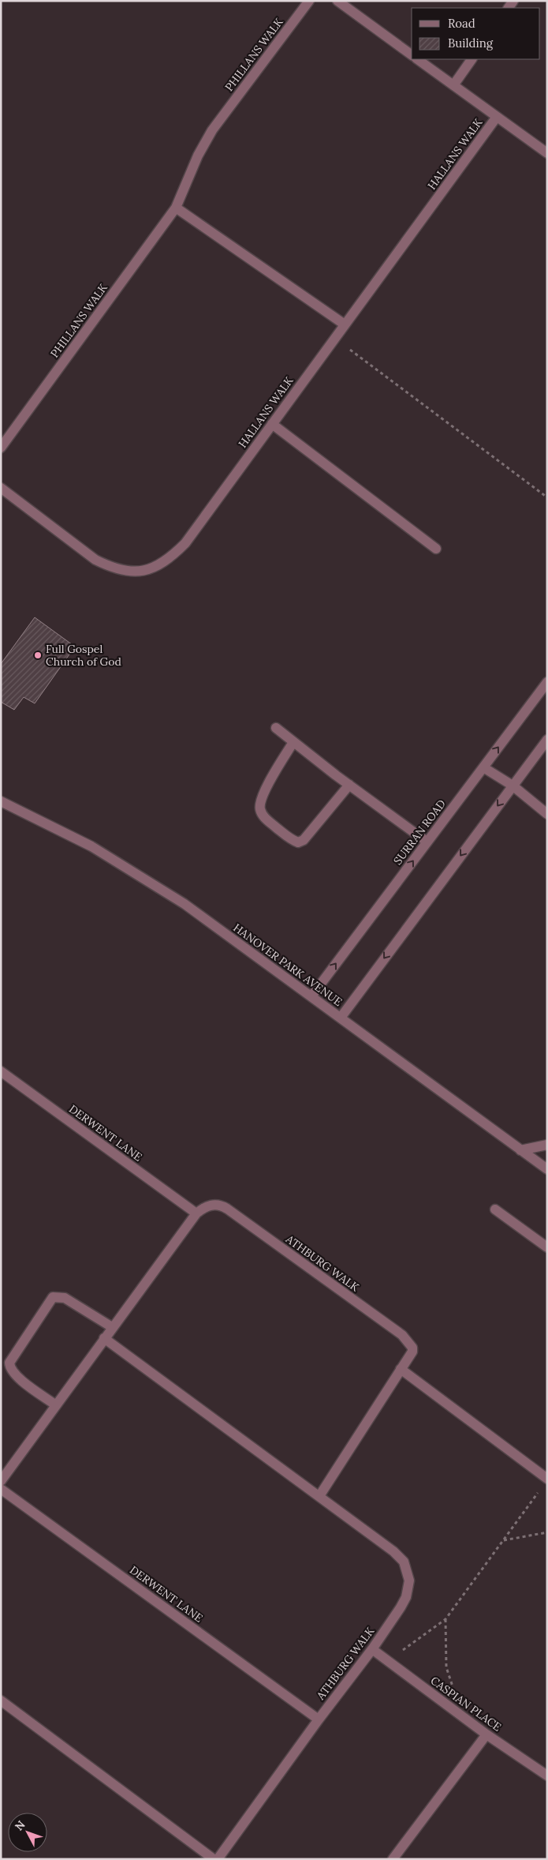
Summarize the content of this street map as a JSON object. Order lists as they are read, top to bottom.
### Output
{
  "streets": {
    "street": [
      "PHILLANS WALK",
      "HALLANS WALK",
      "SURRAN ROAD",
      "HANOVER PARK AVENUE",
      "DERWENT LANE",
      "ATHBURG WALK",
      "CASPIAN PLACE"
    ]
  },
  "crossings": [
    ["SURRAN ROAD", "HANOVER PARK AVENUE"],
    ["DERWENT LANE", "ATHBURG WALK"],
    ["ATHBURG WALK", "CASPIAN PLACE"]
  ],
  "places": ["Full Gospel Church of God"],
  "legend": ["Road", "Building"],
  "north": "top left"
}
